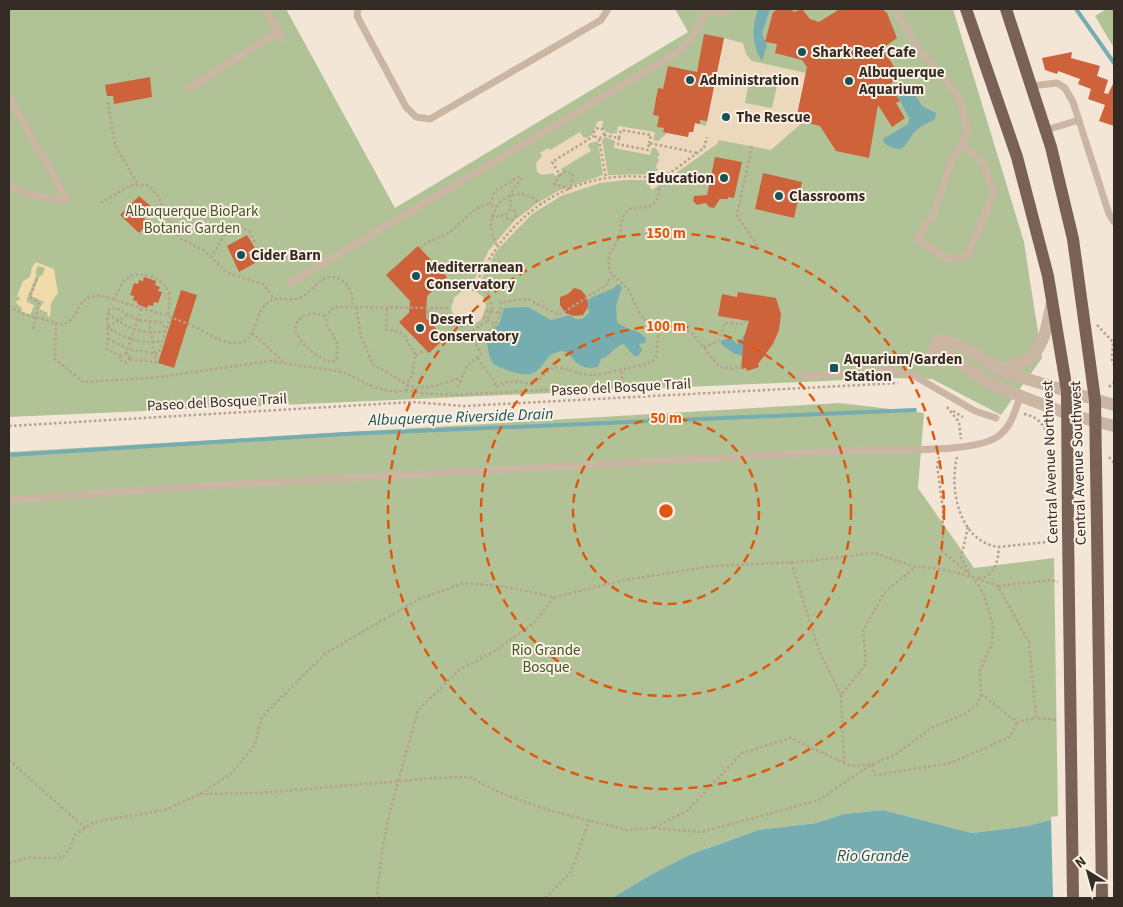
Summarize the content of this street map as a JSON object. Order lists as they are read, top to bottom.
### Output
{
  "streets": {
    "main road": ["Central Avenue Northwest", "Central Avenue Southwest"],
    "path": ["Paseo del Bosque Trail"]
  },
  "water": ["Albuquerque Riverside Drain", "Rio Grande"],
  "parks": ["Albuquerque BioPark Botanic Garden", "Rio Grande Bosque"],
  "places": {
    "other": [
      "Shark Reef Cafe",
      "Administration",
      "Albuquerque Aquarium",
      "The Rescue",
      "Education",
      "Classrooms",
      "Cider Barn",
      "Mediterranean Conservatory",
      "Desert Conservatory"
    ],
    "transit": ["Aquarium/Garden Station"]
  },
  "north": "top left",
  "rings": ["150 m", "100 m", "50 m"]
}
